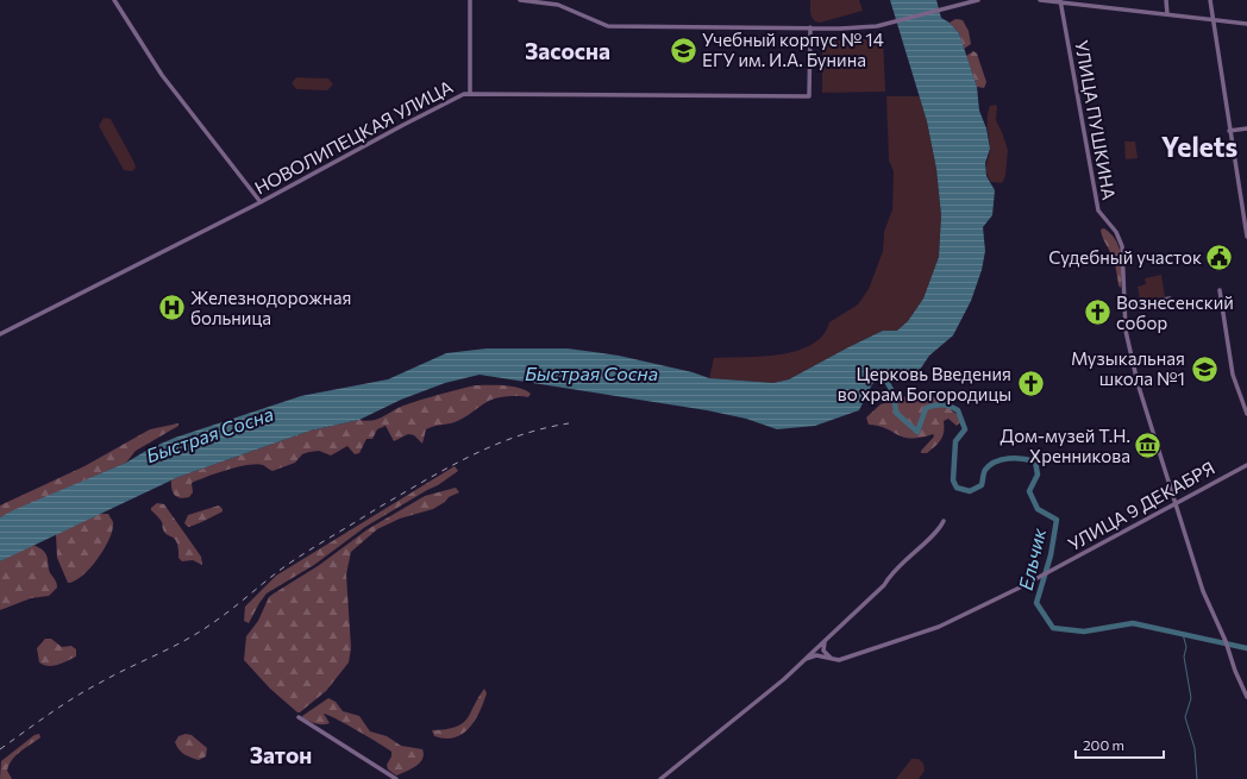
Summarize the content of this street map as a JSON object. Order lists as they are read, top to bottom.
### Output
{
  "streets": {
    "street": ["УЛИЦА ПУШКИНА", "НОВОЛИПЕЦКАЯ УЛИЦА", "УЛИЦА 9 ДЕКАБРЯ"]
  },
  "crossings": [
    ["УЛИЦА ПУШКИНА", "УЛИЦА 9 ДЕКАБРЯ"]
  ],
  "districts": ["Засосна", "Yelets", "Затон"],
  "water": ["Быстрая Сосна", "Ельчик"],
  "places": {
    "school or university": ["Учебный корпус № 14 ЕГУ им. И.А. Бунина", "Музыкальная школа №1"],
    "public building": ["Судебный участок"],
    "hospital": ["Железнодорожная больница"],
    "church": ["Вознесенский собор", "Церковь Введения во храм Богородицы"],
    "museum": ["Дом-музей Т.Н. Хренникова"]
  },
  "scale_bar": "200 m"
}
